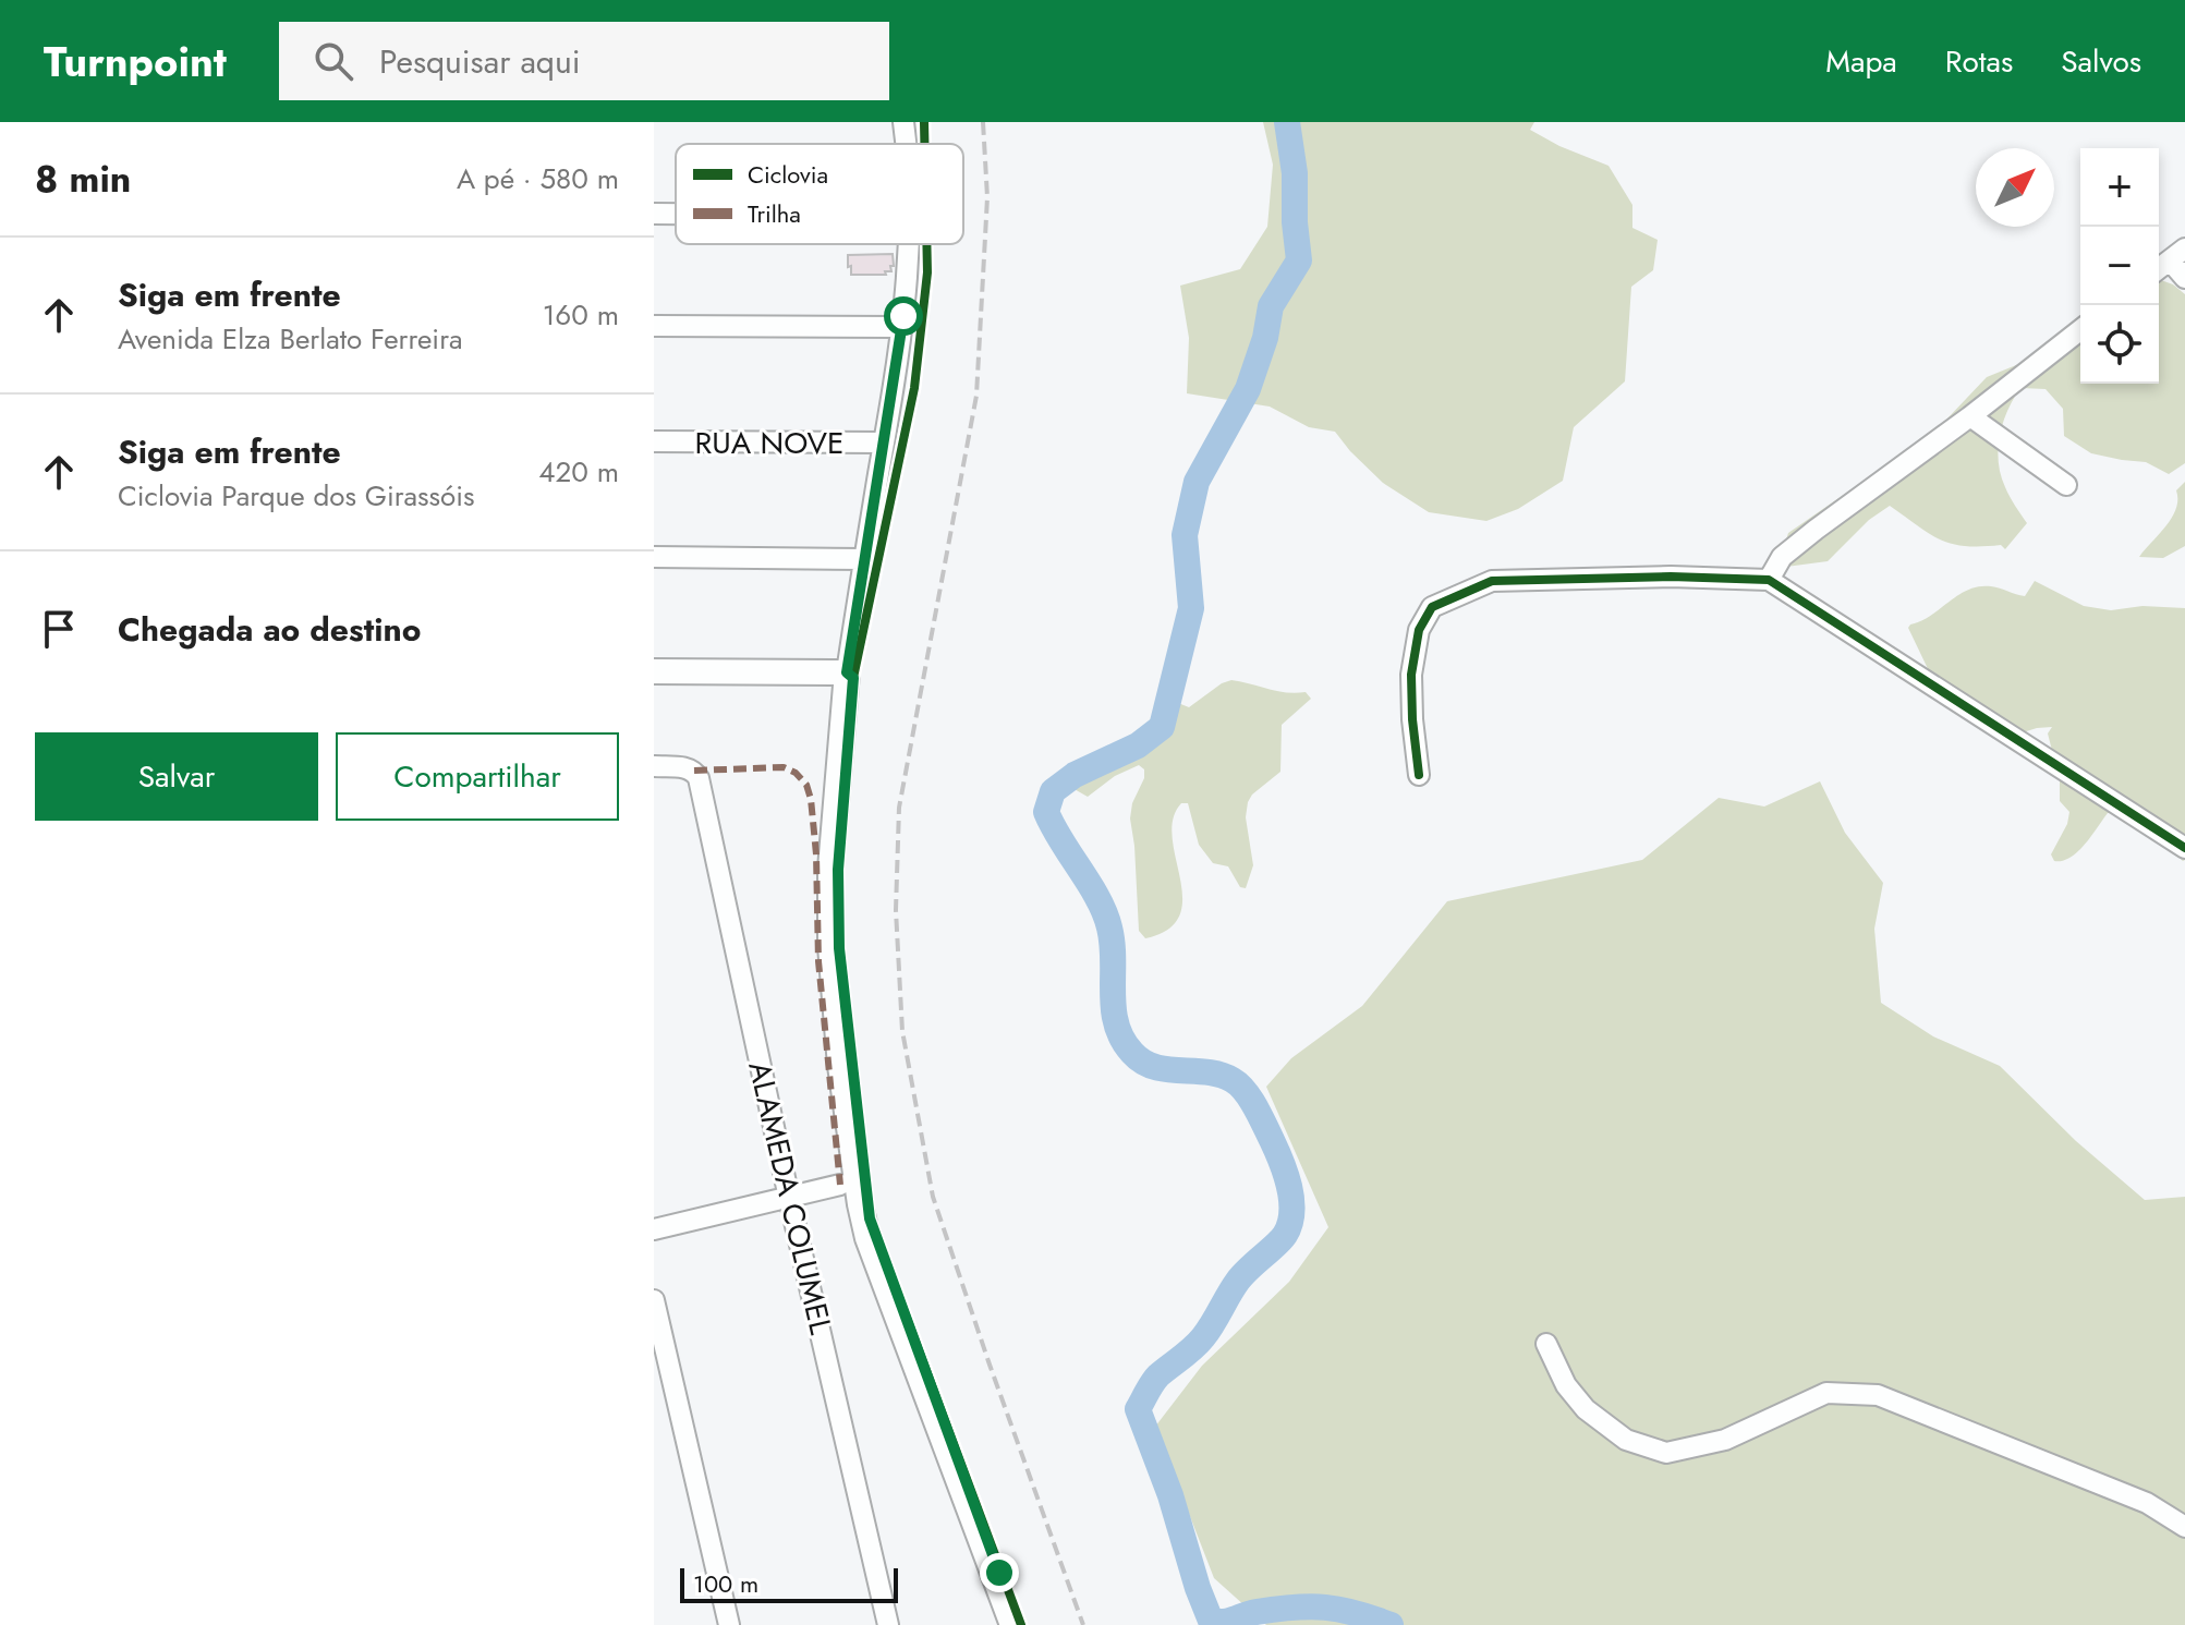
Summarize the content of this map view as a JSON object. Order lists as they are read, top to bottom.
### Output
{
  "streets": {
    "street": ["RUA NOVE", "ALAMEDA COLUMEL"]
  },
  "legend": ["Ciclovia", "Trilha"],
  "scale_bar": "100 m",
  "north": "top right",
  "page": {
    "header": "Turnpoint",
    "search": "Pesquisar aqui",
    "nav": ["Mapa", "Rotas", "Salvos"],
    "heading": ["8 min", "A pé · 580 m"],
    "map_buttons": ["+", "−"],
    "list": [
      ["Siga em frente", "Avenida Elza Berlato Ferreira", "160 m"],
      ["Siga em frente", "Ciclovia Parque dos Girassóis", "420 m"],
      "Chegada ao destino"
    ],
    "buttons": ["Salvar", "Compartilhar"],
    "scale": "100 m"
  }
}
